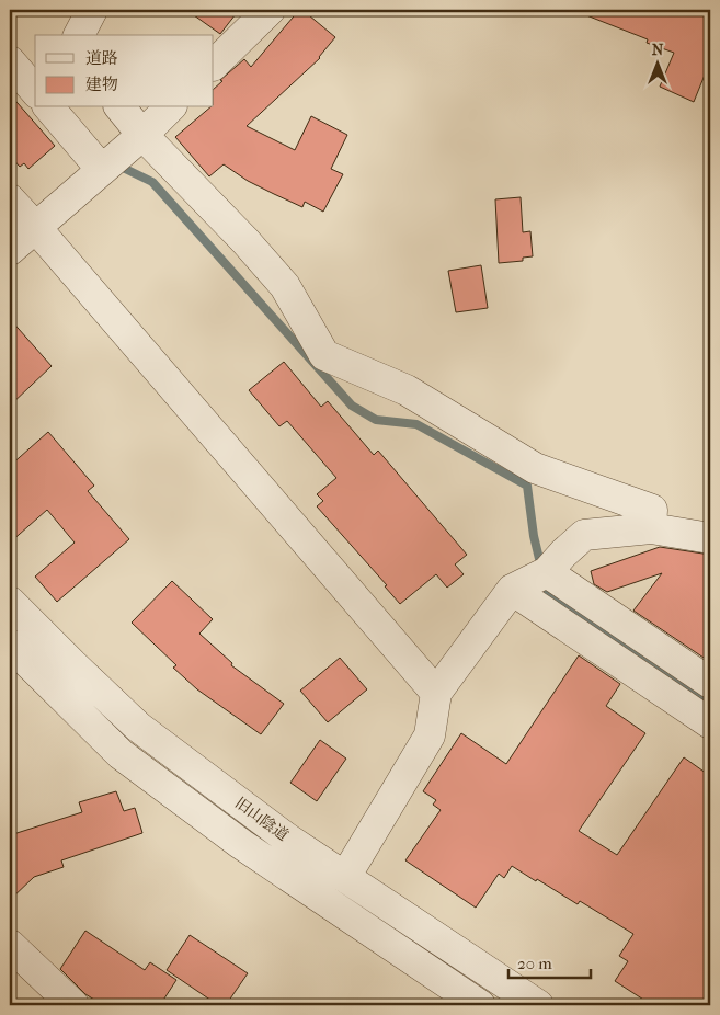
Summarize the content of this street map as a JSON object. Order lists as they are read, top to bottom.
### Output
{
  "streets": {
    "street": ["旧山陰道"]
  },
  "legend": ["道路", "建物"],
  "scale_bar": "20 m",
  "north": "top"
}
